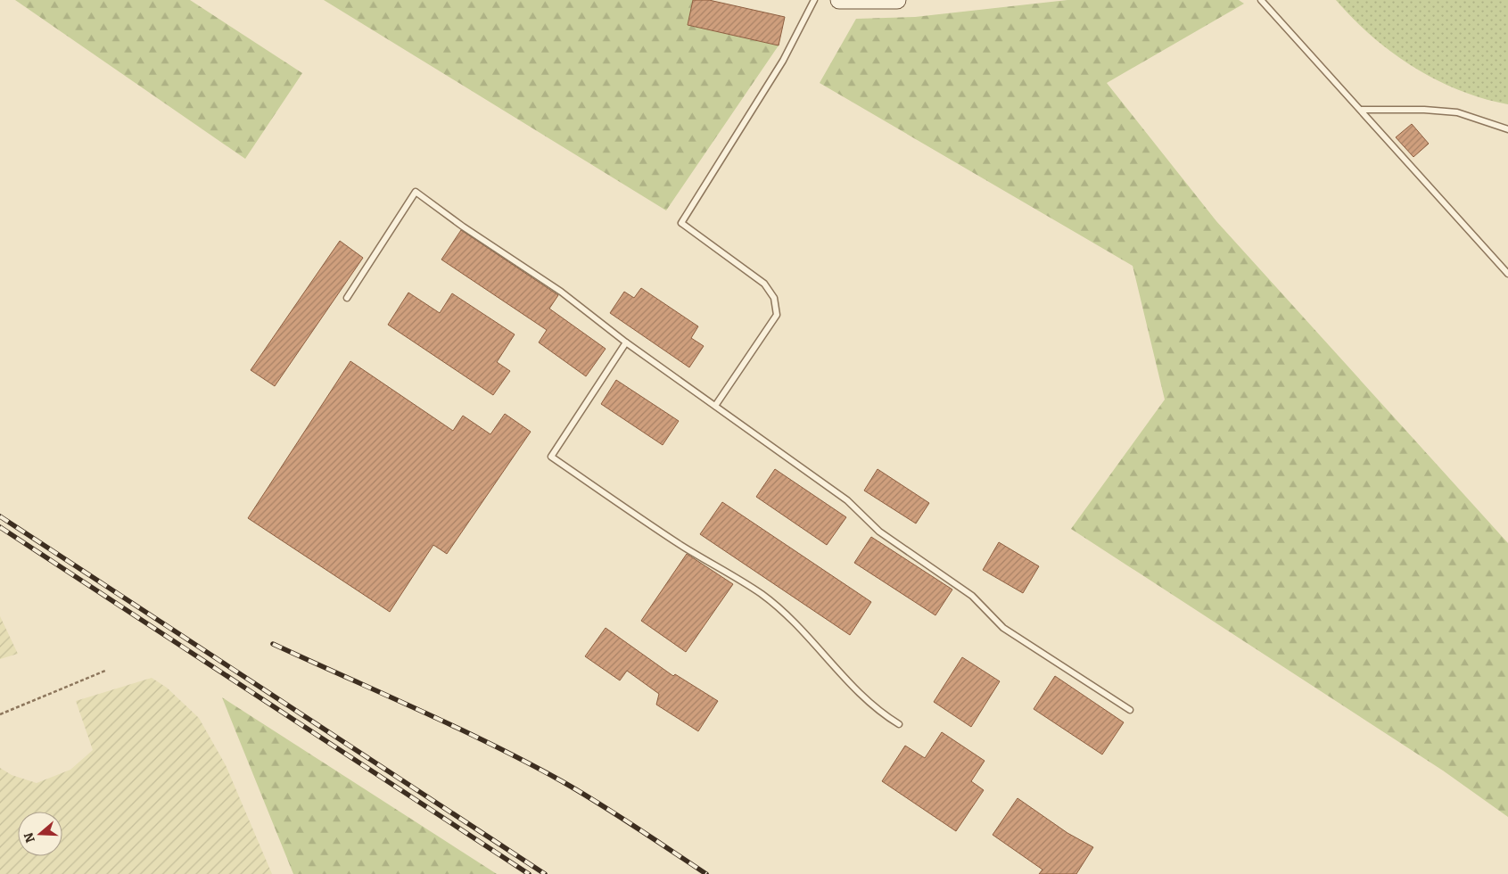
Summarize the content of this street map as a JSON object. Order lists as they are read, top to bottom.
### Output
{
  "north": "left"
}
